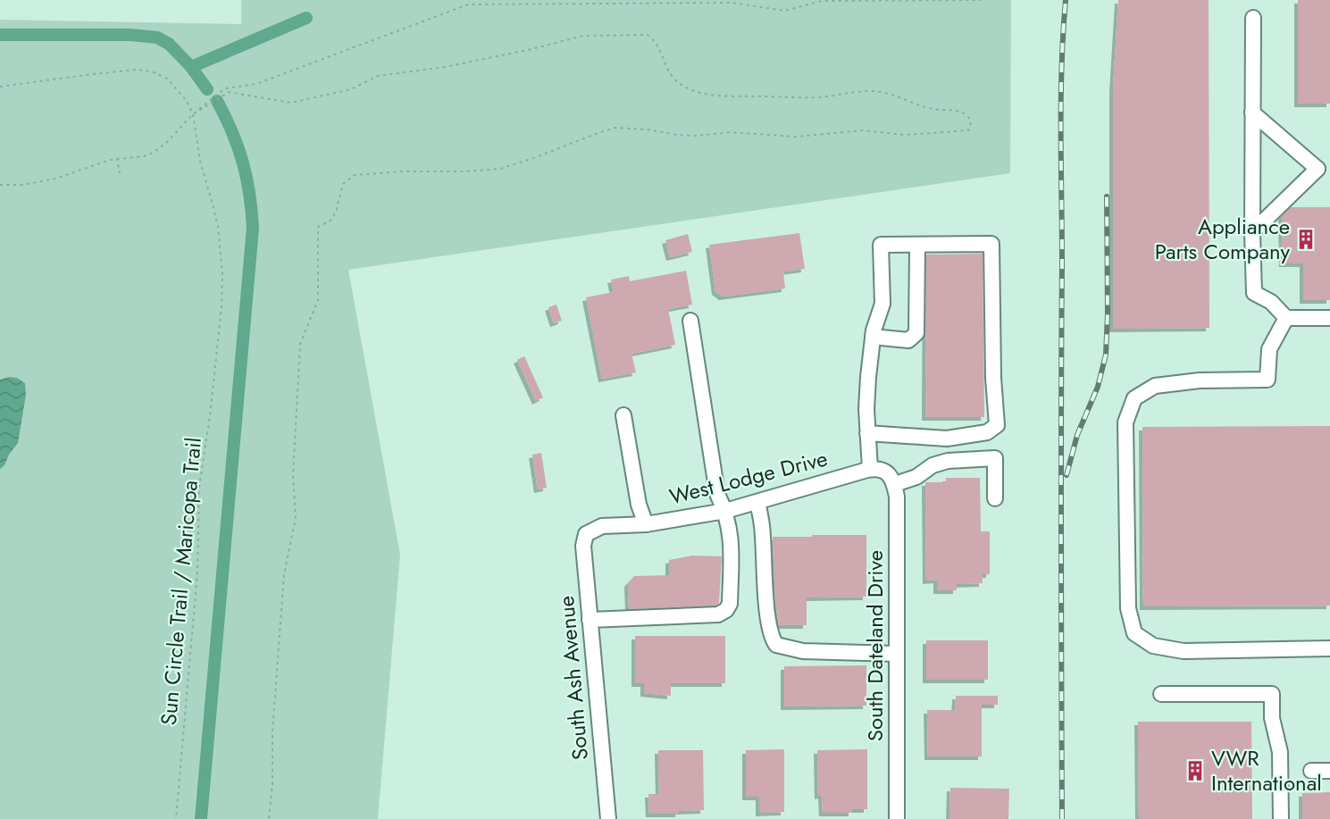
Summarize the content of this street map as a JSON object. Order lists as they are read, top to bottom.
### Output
{
  "streets": {
    "street": ["West Lodge Drive", "South Dateland Drive", "South Ash Avenue"],
    "path": ["Sun Circle Trail / Maricopa Trail"]
  },
  "crossings": [
    ["West Lodge Drive", "South Dateland Drive"],
    ["West Lodge Drive", "South Ash Avenue"]
  ],
  "places": {
    "building": ["Appliance Parts Company", "VWR International"]
  }
}
